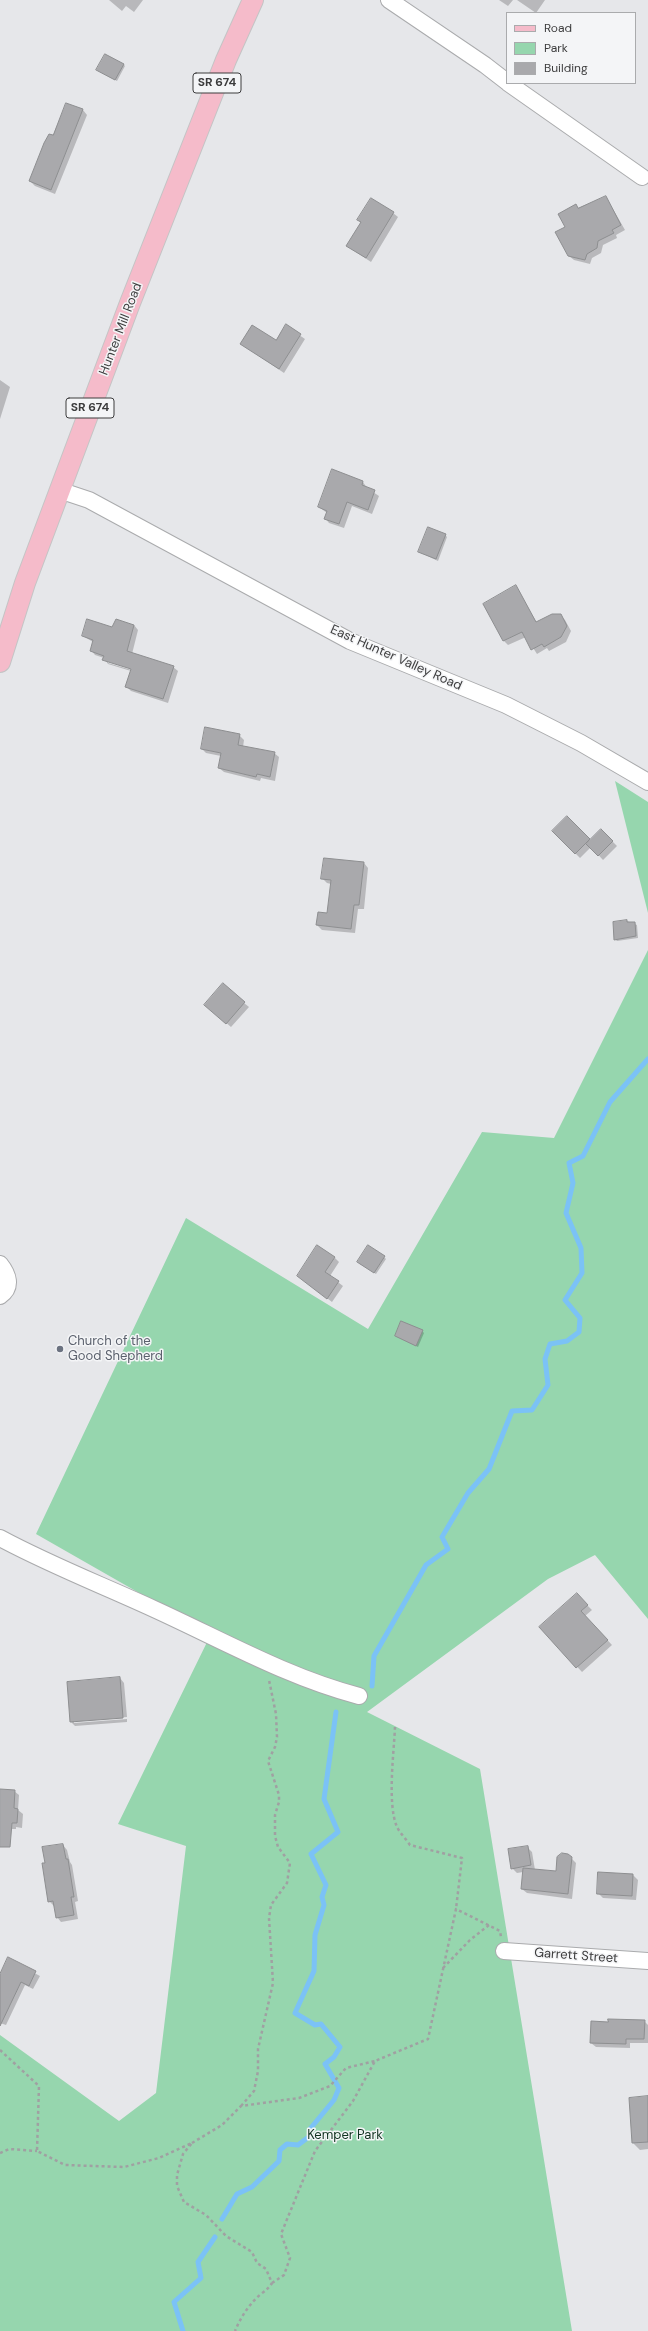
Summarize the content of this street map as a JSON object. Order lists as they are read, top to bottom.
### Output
{
  "streets": {
    "main road": ["SR 674", "Hunter Mill Road"],
    "street": ["East Hunter Valley Road", "Garrett Street"]
  },
  "crossings": [
    ["Hunter Mill Road", "East Hunter Valley Road"]
  ],
  "parks": ["Kemper Park"],
  "places": ["Church of the Good Shepherd"],
  "legend": ["Road", "Park", "Building"]
}
